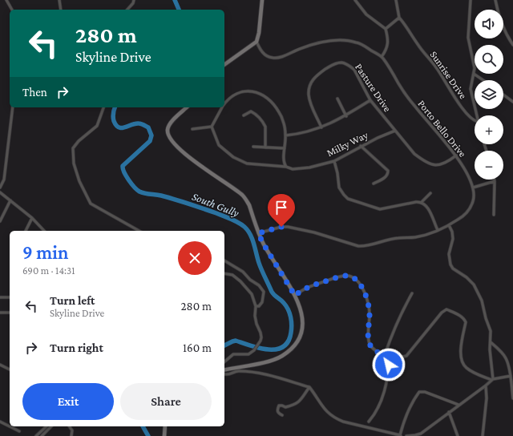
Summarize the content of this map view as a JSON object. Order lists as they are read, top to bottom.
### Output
{
  "streets": {
    "street": [
      "Sunrise Drive",
      "Pasture Drive",
      "Porto Bello Drive",
      "Milky Way"
    ]
  },
  "crossings": [
    ["Pasture Drive", "Porto Bello Drive"],
    ["Pasture Drive", "Milky Way"]
  ],
  "water": ["South Gully"],
  "page": {
    "map_buttons": ["+", "−"],
    "turn": ["280 m", "Skyline Drive"],
    "then": "Then",
    "heading": ["9 min", "690 m · 14:31"],
    "list": [
      {
        "name": "Turn left",
        "note": "Skyline Drive",
        "value": "280 m"
      },
      {
        "name": "Turn right",
        "value": "160 m"
      }
    ],
    "buttons": ["Exit", "Share"]
  }
}
